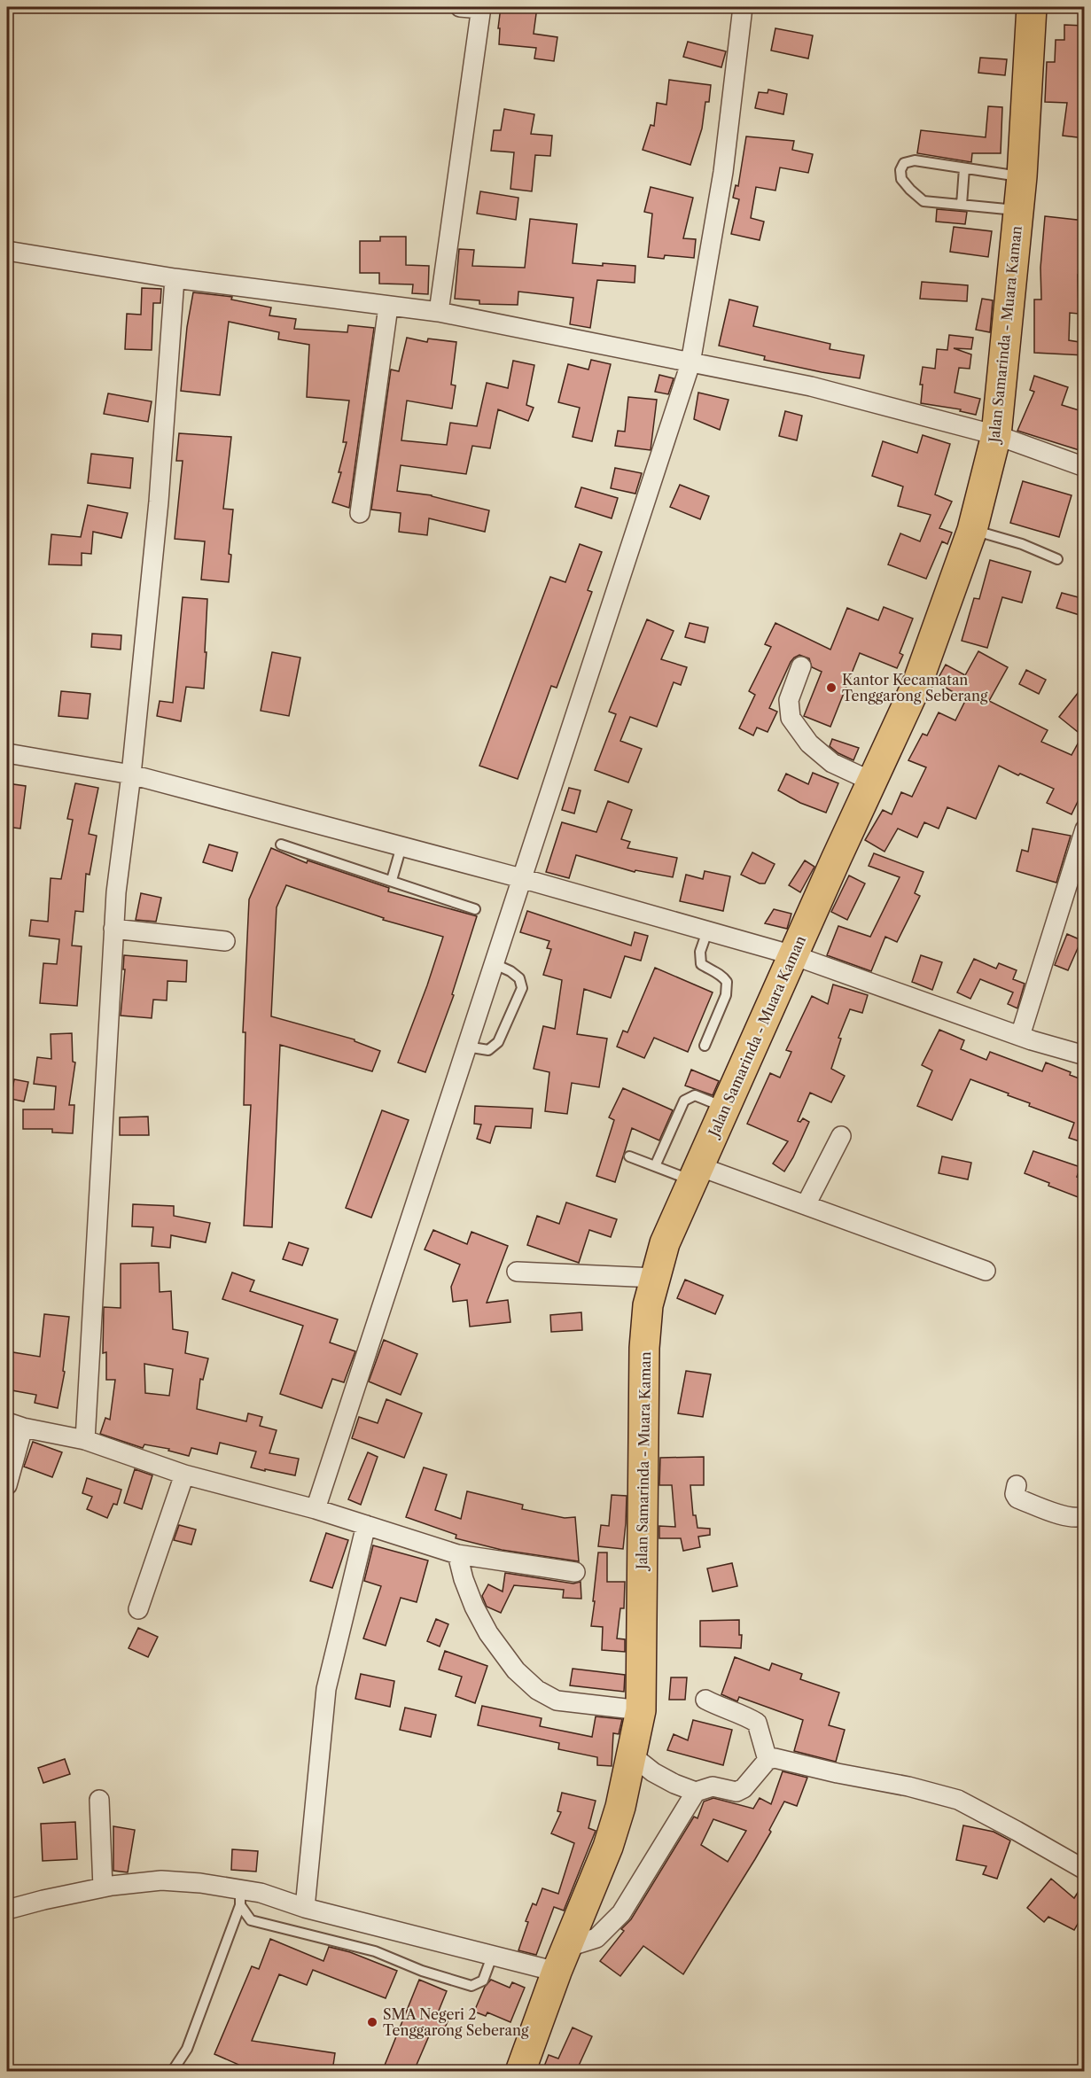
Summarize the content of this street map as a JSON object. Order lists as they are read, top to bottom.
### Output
{
  "streets": {
    "main road": ["Jalan Samarinda - Muara Kaman"]
  },
  "places": ["Kantor Kecamatan Tenggarong Seberang", "SMA Negeri 2 Tenggarong Seberang"]
}
